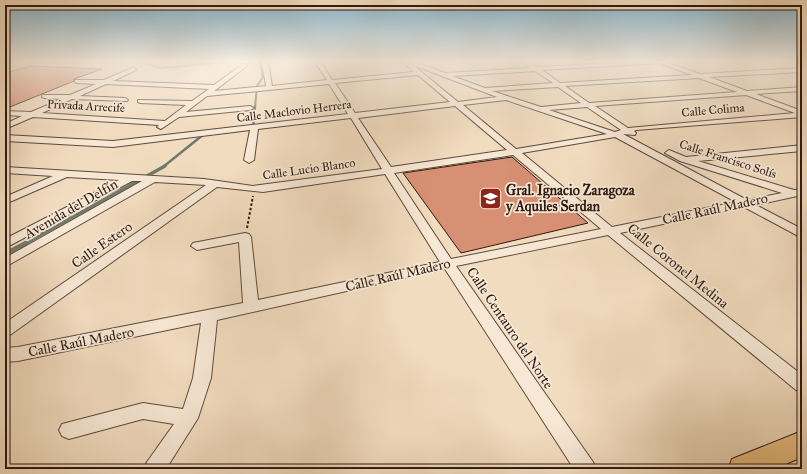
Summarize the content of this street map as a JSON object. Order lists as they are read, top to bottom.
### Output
{
  "streets": {
    "street": [
      "Privada Arrecife",
      "Calle Colima",
      "Calle Maclovio Herrera",
      "Calle Francisco Solís",
      "Calle Lucio Blanco",
      "Avenida del Delfín",
      "Calle Raúl Madero",
      "Calle Estero",
      "Calle Coronel Medina",
      "Calle Centauro del Norte"
    ]
  },
  "crossings": [
    ["Calle Colima", "Calle Francisco Solís"],
    ["Calle Colima", "Calle Lucio Blanco"],
    ["Calle Maclovio Herrera", "Calle Coronel Medina"],
    ["Calle Maclovio Herrera", "Calle Centauro del Norte"],
    ["Calle Francisco Solís", "Calle Raúl Madero"],
    ["Calle Lucio Blanco", "Avenida del Delfín"],
    ["Calle Lucio Blanco", "Calle Estero"],
    ["Calle Lucio Blanco", "Calle Coronel Medina"],
    ["Calle Lucio Blanco", "Calle Centauro del Norte"],
    ["Calle Raúl Madero", "Calle Coronel Medina"],
    ["Calle Raúl Madero", "Calle Centauro del Norte"]
  ],
  "places": {
    "school or university": ["Gral. Ignacio Zaragoza y Aquiles Serdan"]
  }
}
